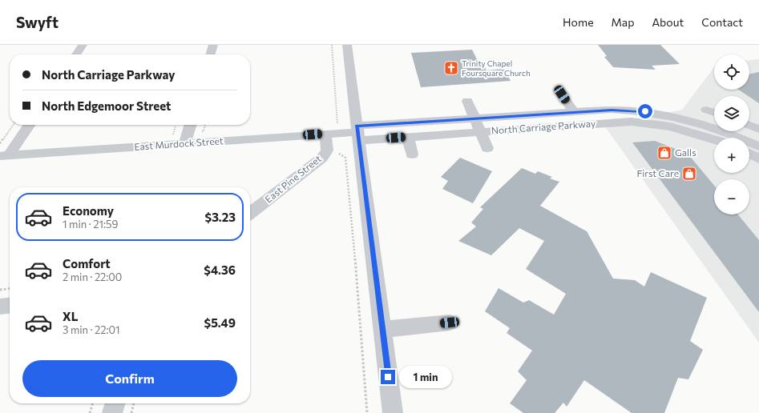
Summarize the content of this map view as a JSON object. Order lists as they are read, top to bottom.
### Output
{
  "streets": {
    "street": ["North Carriage Parkway", "East Murdock Street", "East Pine Street"]
  },
  "crossings": [
    ["North Carriage Parkway", "East Murdock Street"],
    ["East Murdock Street", "East Pine Street"]
  ],
  "places": {
    "church": ["Trinity Chapel Foursquare Church"],
    "shop": ["Galls", "First Care"]
  },
  "page": {
    "header": "Swyft",
    "nav": [
      "Home",
      "Map",
      "About",
      "Contact"
    ],
    "map_buttons": ["+", "−"],
    "banner": ["North Carriage Parkway", "North Edgemoor Street"],
    "list": [
      {
        "name": "Economy",
        "note": "1 min · 21:59",
        "value": "$3.23"
      },
      {
        "name": "Comfort",
        "note": "2 min · 22:00",
        "value": "$4.36"
      },
      {
        "name": "XL",
        "note": "3 min · 22:01",
        "value": "$5.49"
      }
    ],
    "buttons": "Confirm",
    "bubble": "1 min"
  }
}
